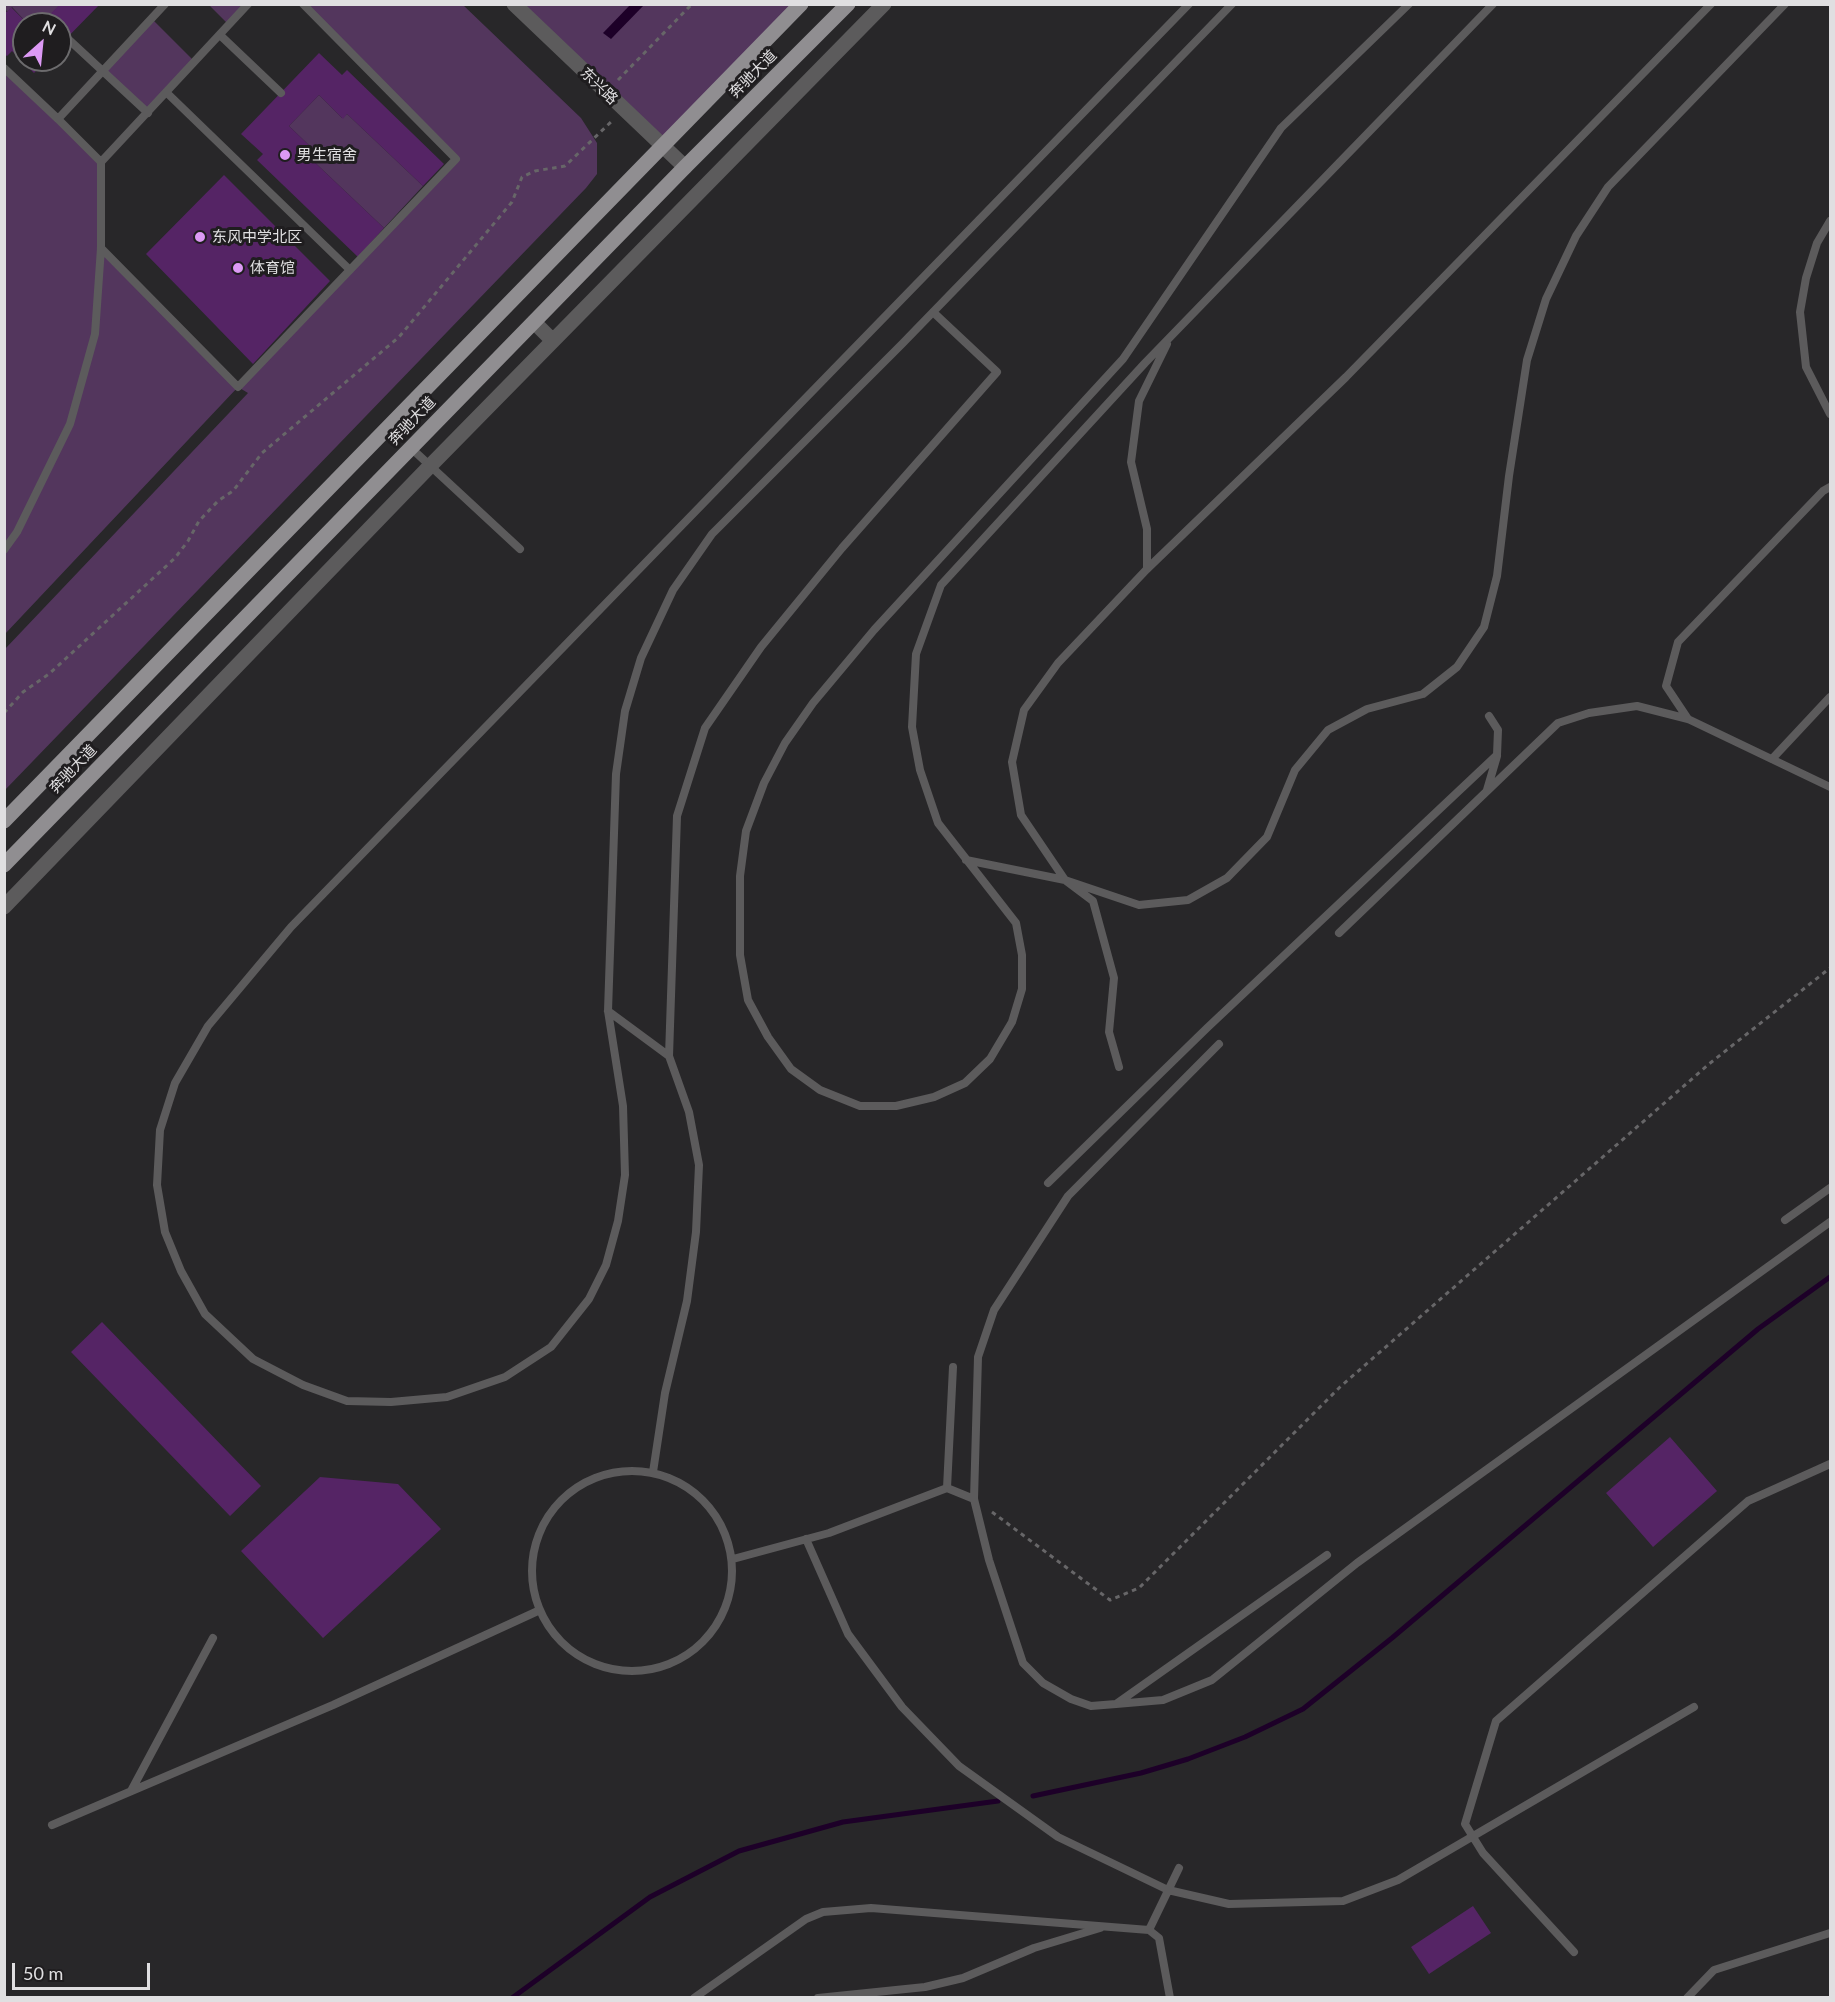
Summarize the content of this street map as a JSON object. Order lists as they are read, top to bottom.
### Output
{
  "streets": {
    "main road": ["奔驰大道"],
    "street": ["东兴路"]
  },
  "crossings": [
    ["奔驰大道", "东兴路"]
  ],
  "places": ["男生宿舍", "东风中学北区", "体育馆"],
  "scale_bar": "50 m",
  "north": "top right"
}
